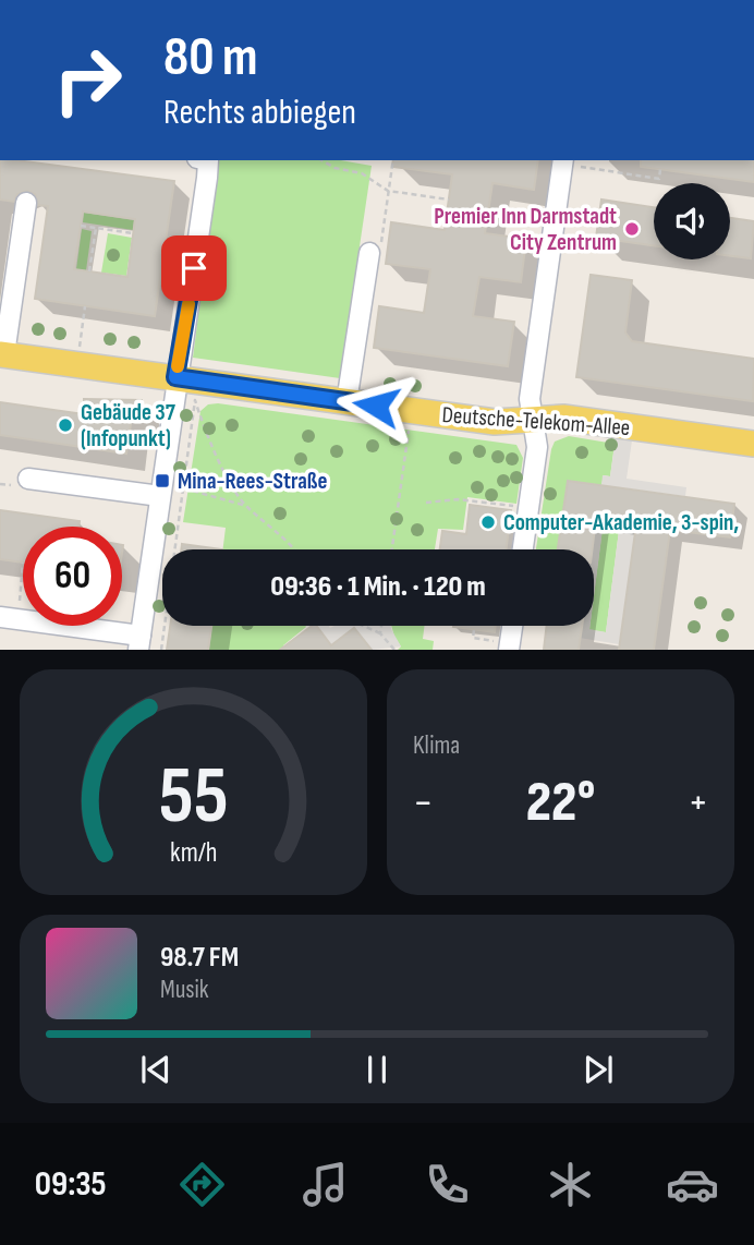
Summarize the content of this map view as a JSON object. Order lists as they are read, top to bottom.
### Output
{
  "streets": {
    "main road": ["Deutsche-Telekom-Allee"]
  },
  "places": {
    "other": ["Premier Inn Darmstadt City Zentrum", "Gebäude 37 (Infopunkt)", "Computer-Akademie, 3-spin,"],
    "transit": ["Mina-Rees-Straße"]
  },
  "page": {
    "turn": ["80 m", "Rechts abbiegen"],
    "limit": "60",
    "trip": "09:36 · 1 Min. · 120 m",
    "tile": "Klima",
    "heat": ["−", "22°", "+"],
    "song": ["98.7 FM", "Musik"],
    "tabs": "09:35",
    "gauge": ["55", "km/h"]
  }
}
